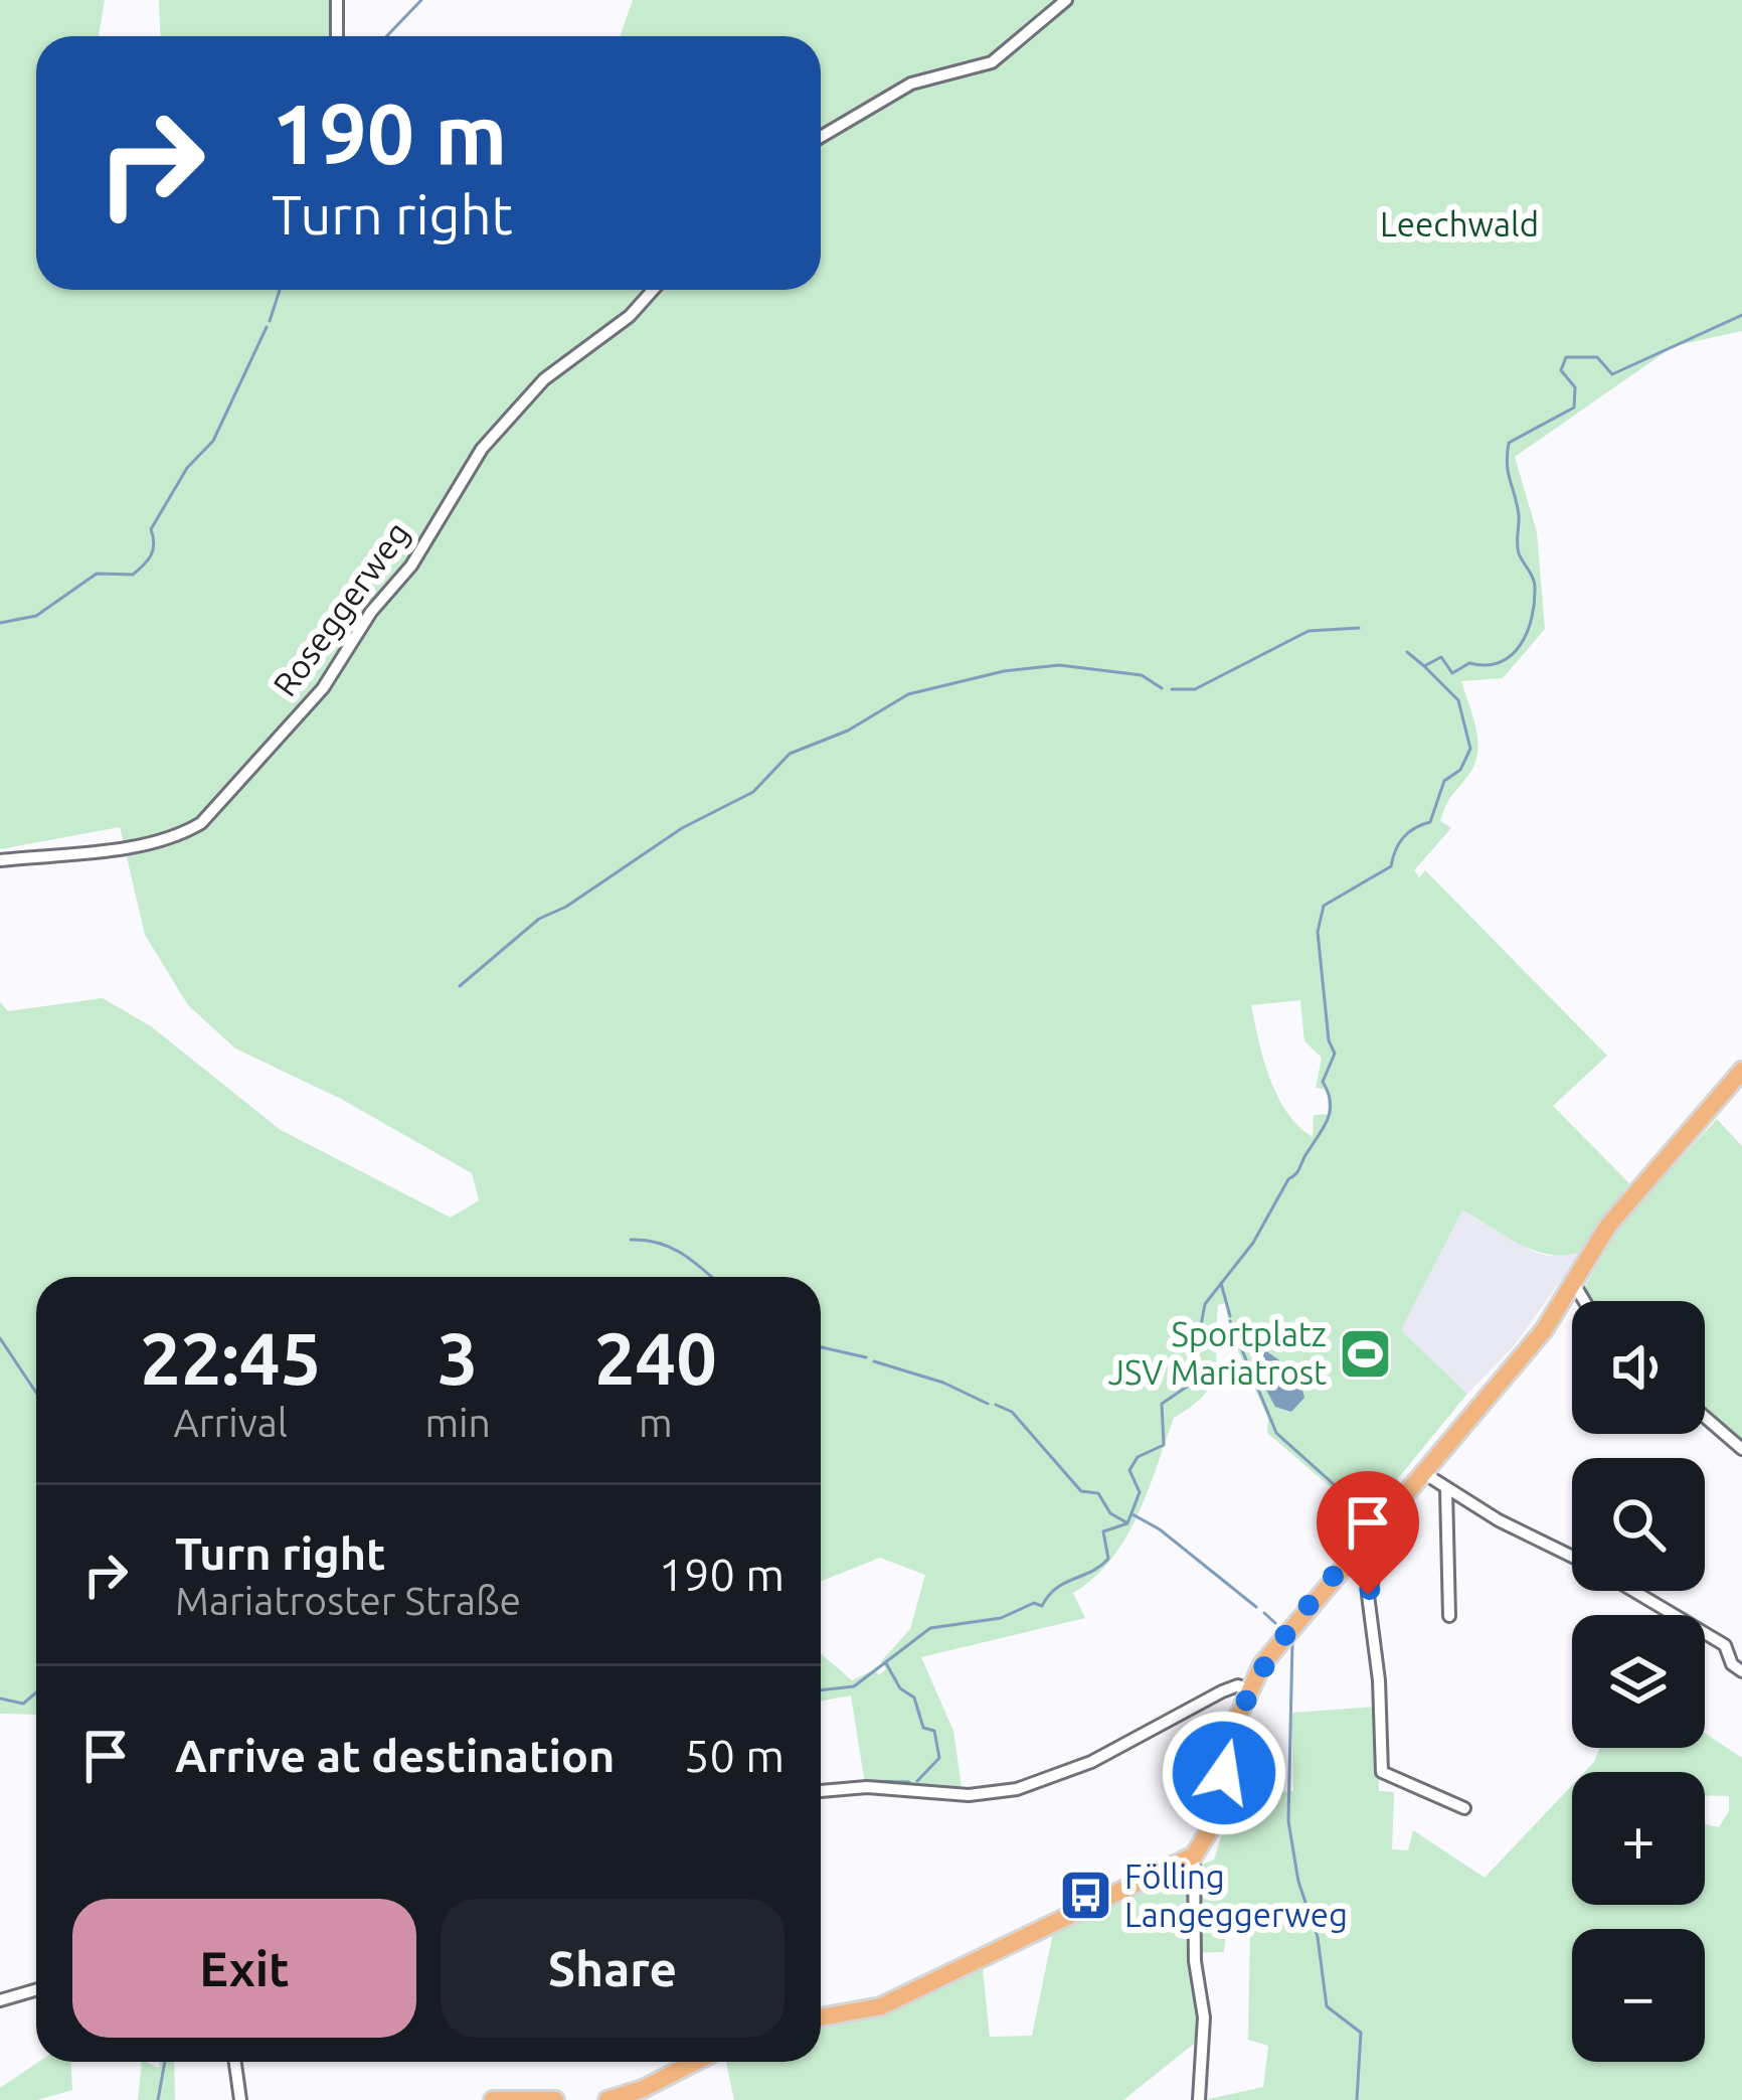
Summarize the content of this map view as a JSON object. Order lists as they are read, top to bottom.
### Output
{
  "streets": {
    "street": ["Roseggerweg"]
  },
  "parks": ["Leechwald"],
  "places": {
    "sports": ["Sportplatz JSV Mariatrost"],
    "bus stop": ["Fölling Langeggerweg"]
  },
  "page": {
    "turn": ["190 m", "Turn right"],
    "eta": [
      "22:45",
      "Arrival",
      "3",
      "min",
      "240",
      "m"
    ],
    "map_buttons": ["+", "−"],
    "list": [
      {
        "name": "Turn right",
        "note": "Mariatroster Straße",
        "value": "190 m"
      },
      {
        "name": "Arrive at destination",
        "value": "50 m"
      }
    ],
    "buttons": ["Exit", "Share"]
  }
}
